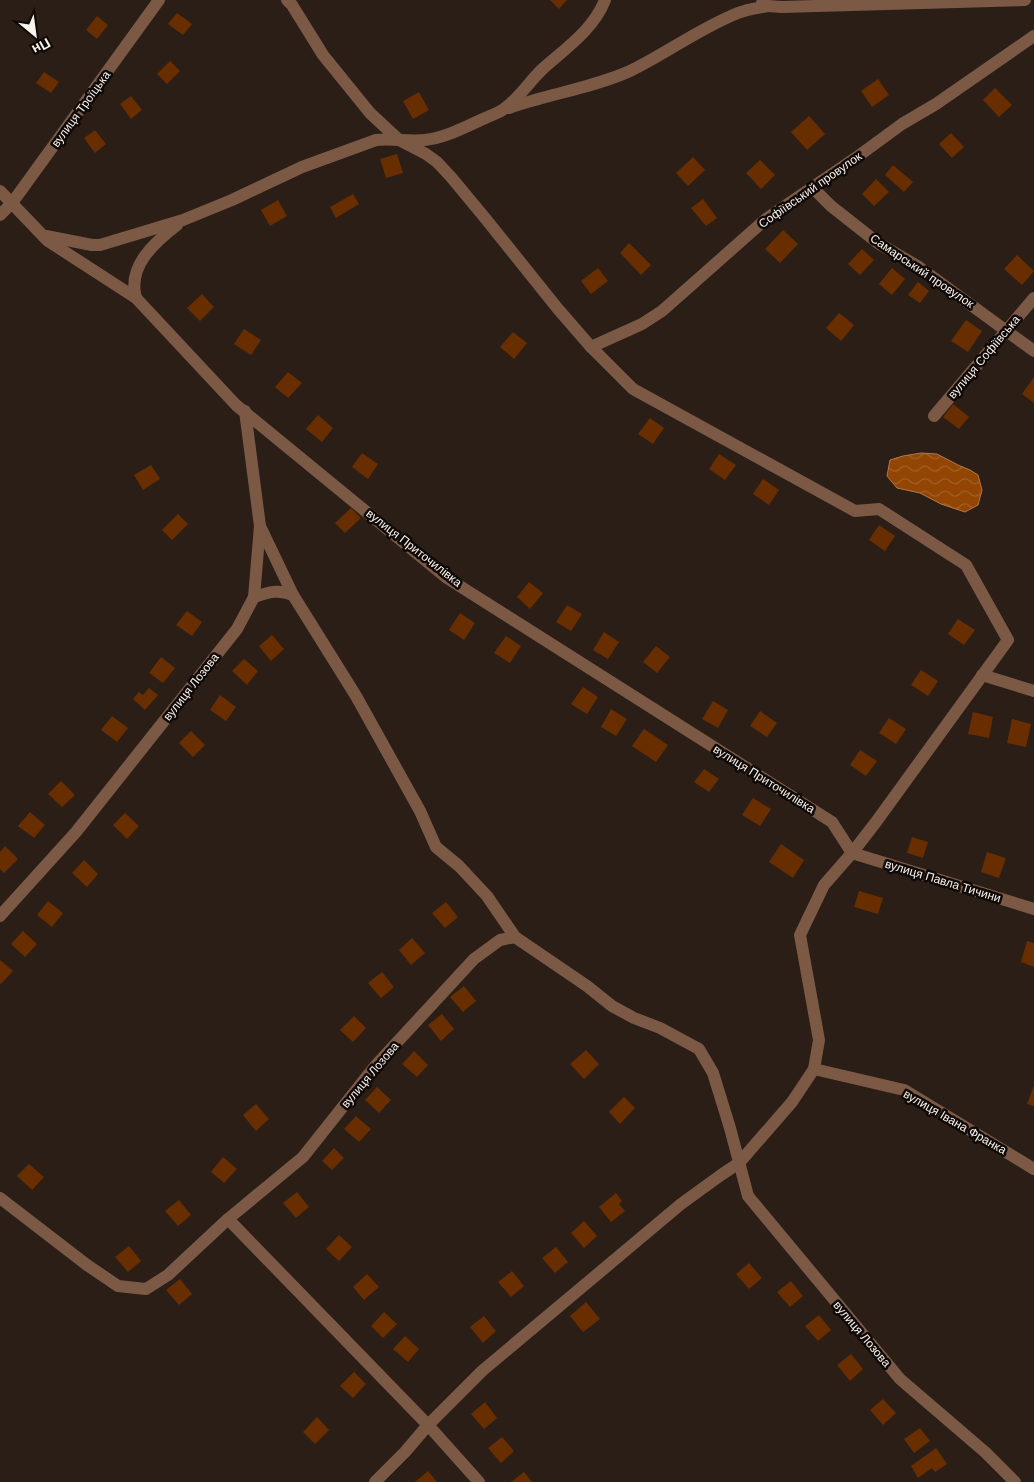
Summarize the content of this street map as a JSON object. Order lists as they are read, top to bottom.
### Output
{
  "streets": {
    "street": [
      "вулиця Троїцька",
      "Софіївський провулок",
      "Самарський провулок",
      "вулиця Софіївська",
      "вулиця Приточилівка",
      "вулиця Лозова",
      "вулиця Павла Тичини",
      "вулиця Івана Франка"
    ]
  },
  "crossings": [
    ["вулиця Троїцька", "вулиця Приточилівка"],
    ["Софіївський провулок", "Самарський провулок"],
    ["Самарський провулок", "вулиця Софіївська"],
    ["вулиця Приточилівка", "вулиця Лозова"],
    ["вулиця Приточилівка", "вулиця Павла Тичини"]
  ],
  "north": "bottom right"
}
